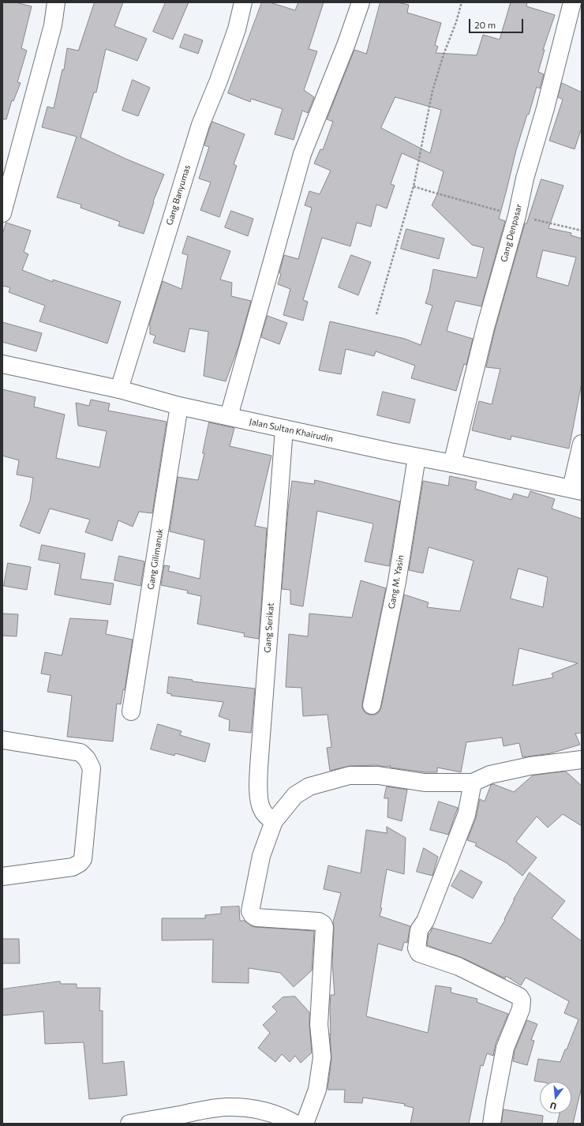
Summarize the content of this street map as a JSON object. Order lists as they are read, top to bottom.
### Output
{
  "streets": {
    "street": [
      "Gang Banyumas",
      "Gang Denpasar",
      "Jalan Sultan Khairudin",
      "Gang Gilimanuk",
      "Gang M. Yasin",
      "Gang Serikat"
    ]
  },
  "crossings": [
    ["Gang Banyumas", "Jalan Sultan Khairudin"],
    ["Gang Denpasar", "Jalan Sultan Khairudin"],
    ["Jalan Sultan Khairudin", "Gang Gilimanuk"],
    ["Jalan Sultan Khairudin", "Gang M. Yasin"],
    ["Jalan Sultan Khairudin", "Gang Serikat"]
  ],
  "scale_bar": "20 m",
  "north": "bottom"
}
